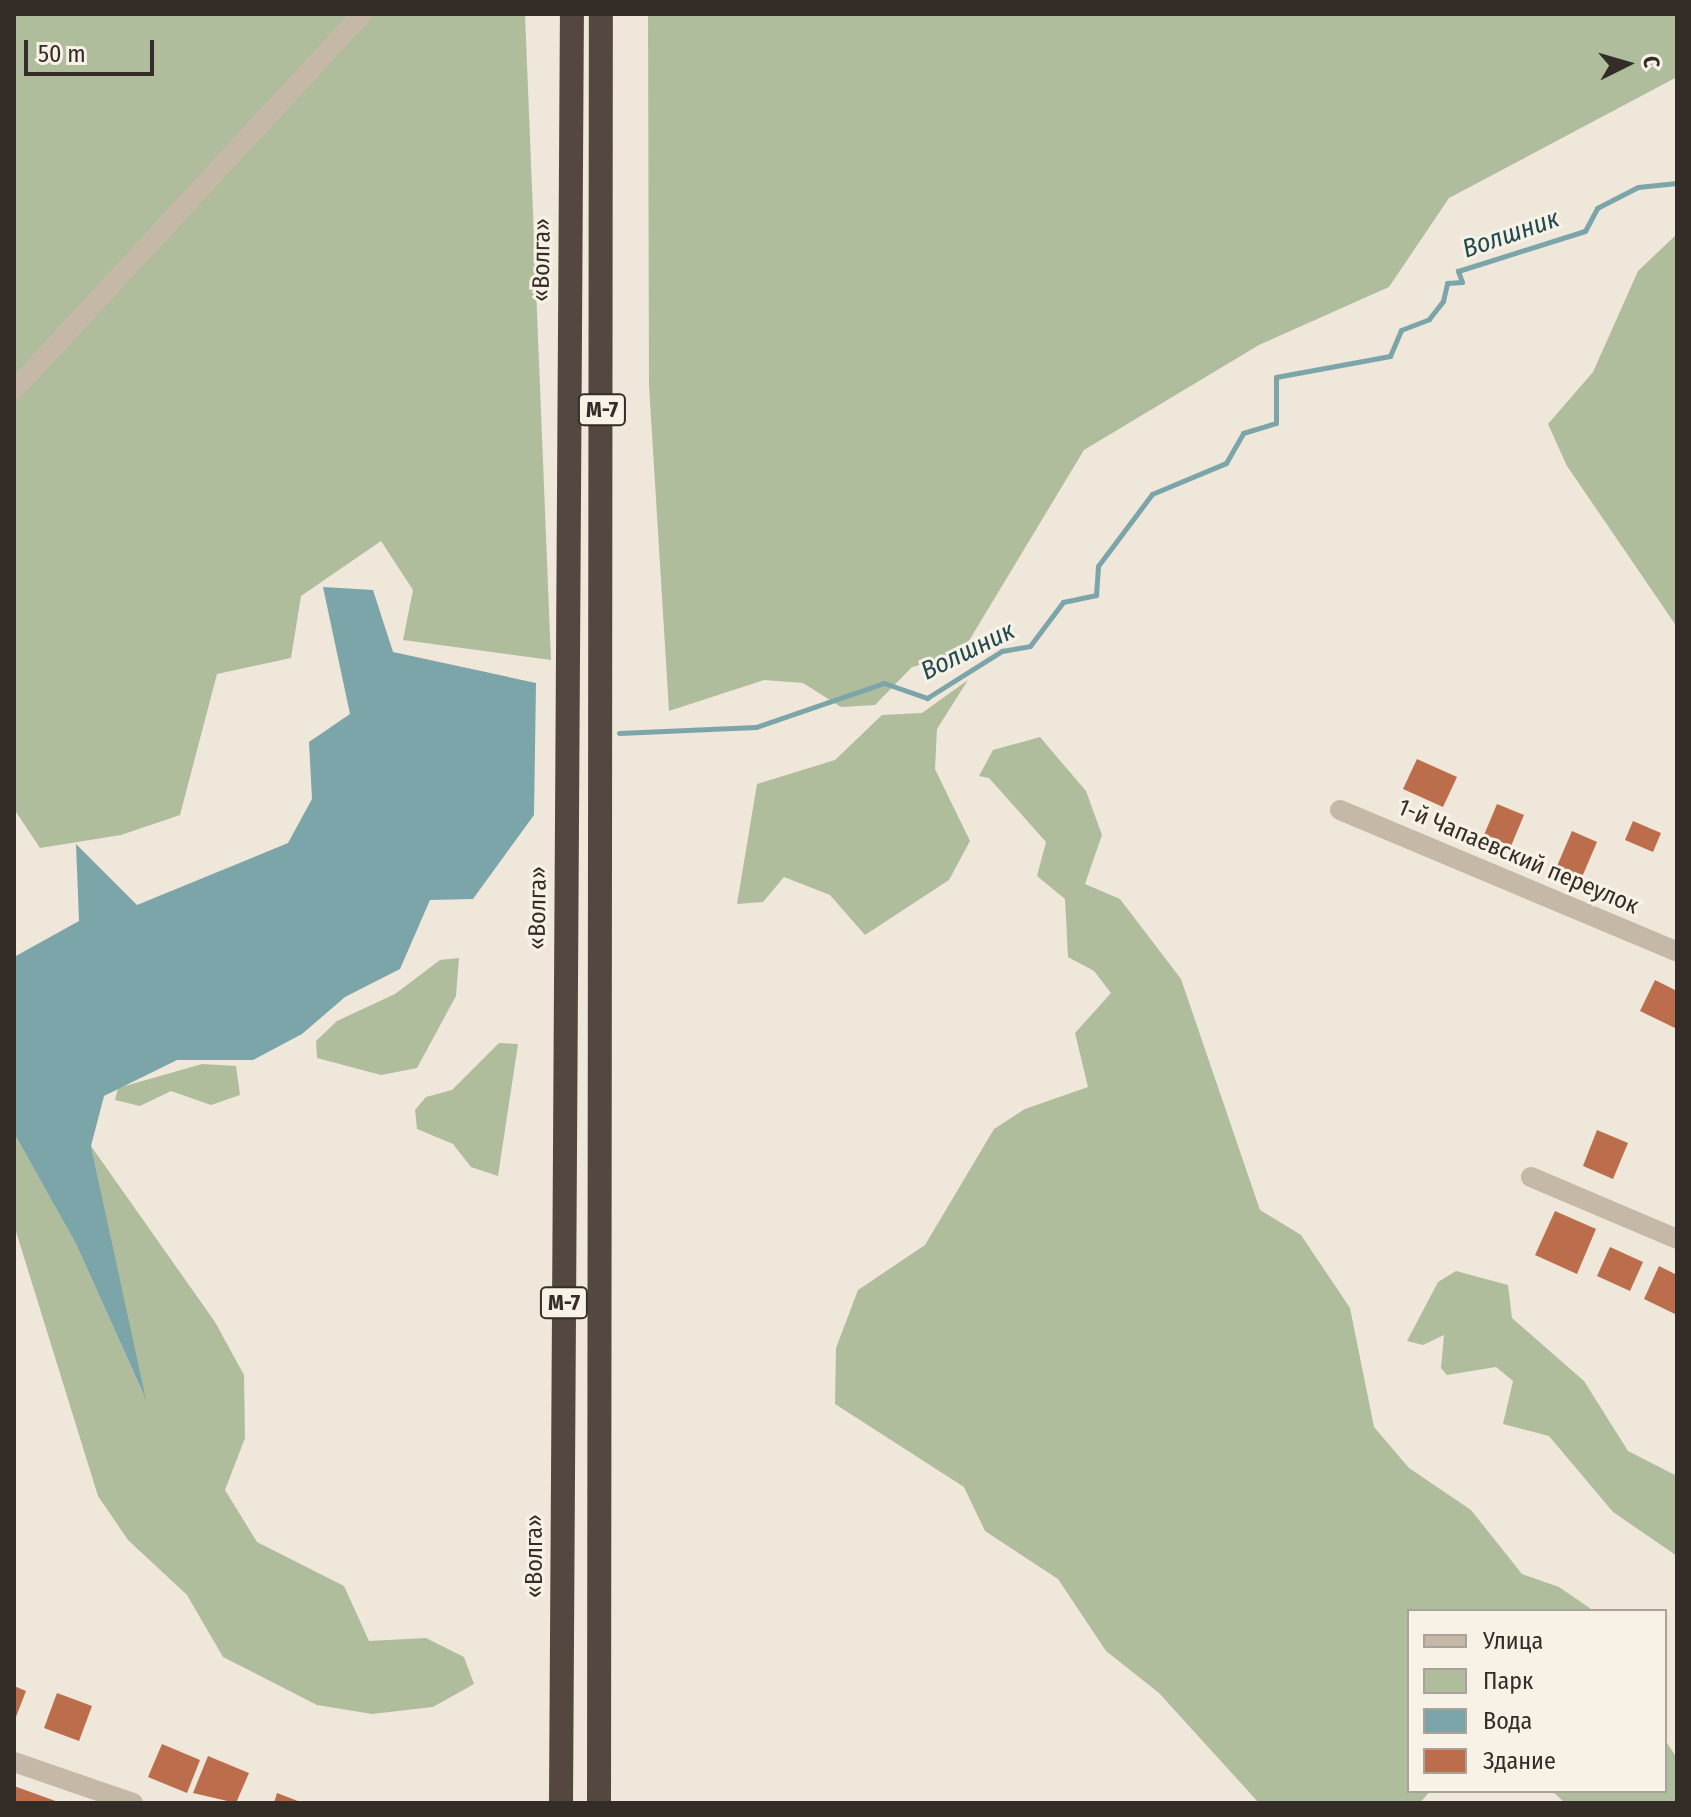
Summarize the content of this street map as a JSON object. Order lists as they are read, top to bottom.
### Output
{
  "streets": {
    "highway": ["«Волга»", "М-7"],
    "street": ["1-й Чапаевский переулок"]
  },
  "water": ["Волшник"],
  "legend": [
    "Улица",
    "Парк",
    "Вода",
    "Здание"
  ],
  "scale_bar": "50 m",
  "north": "right"
}
